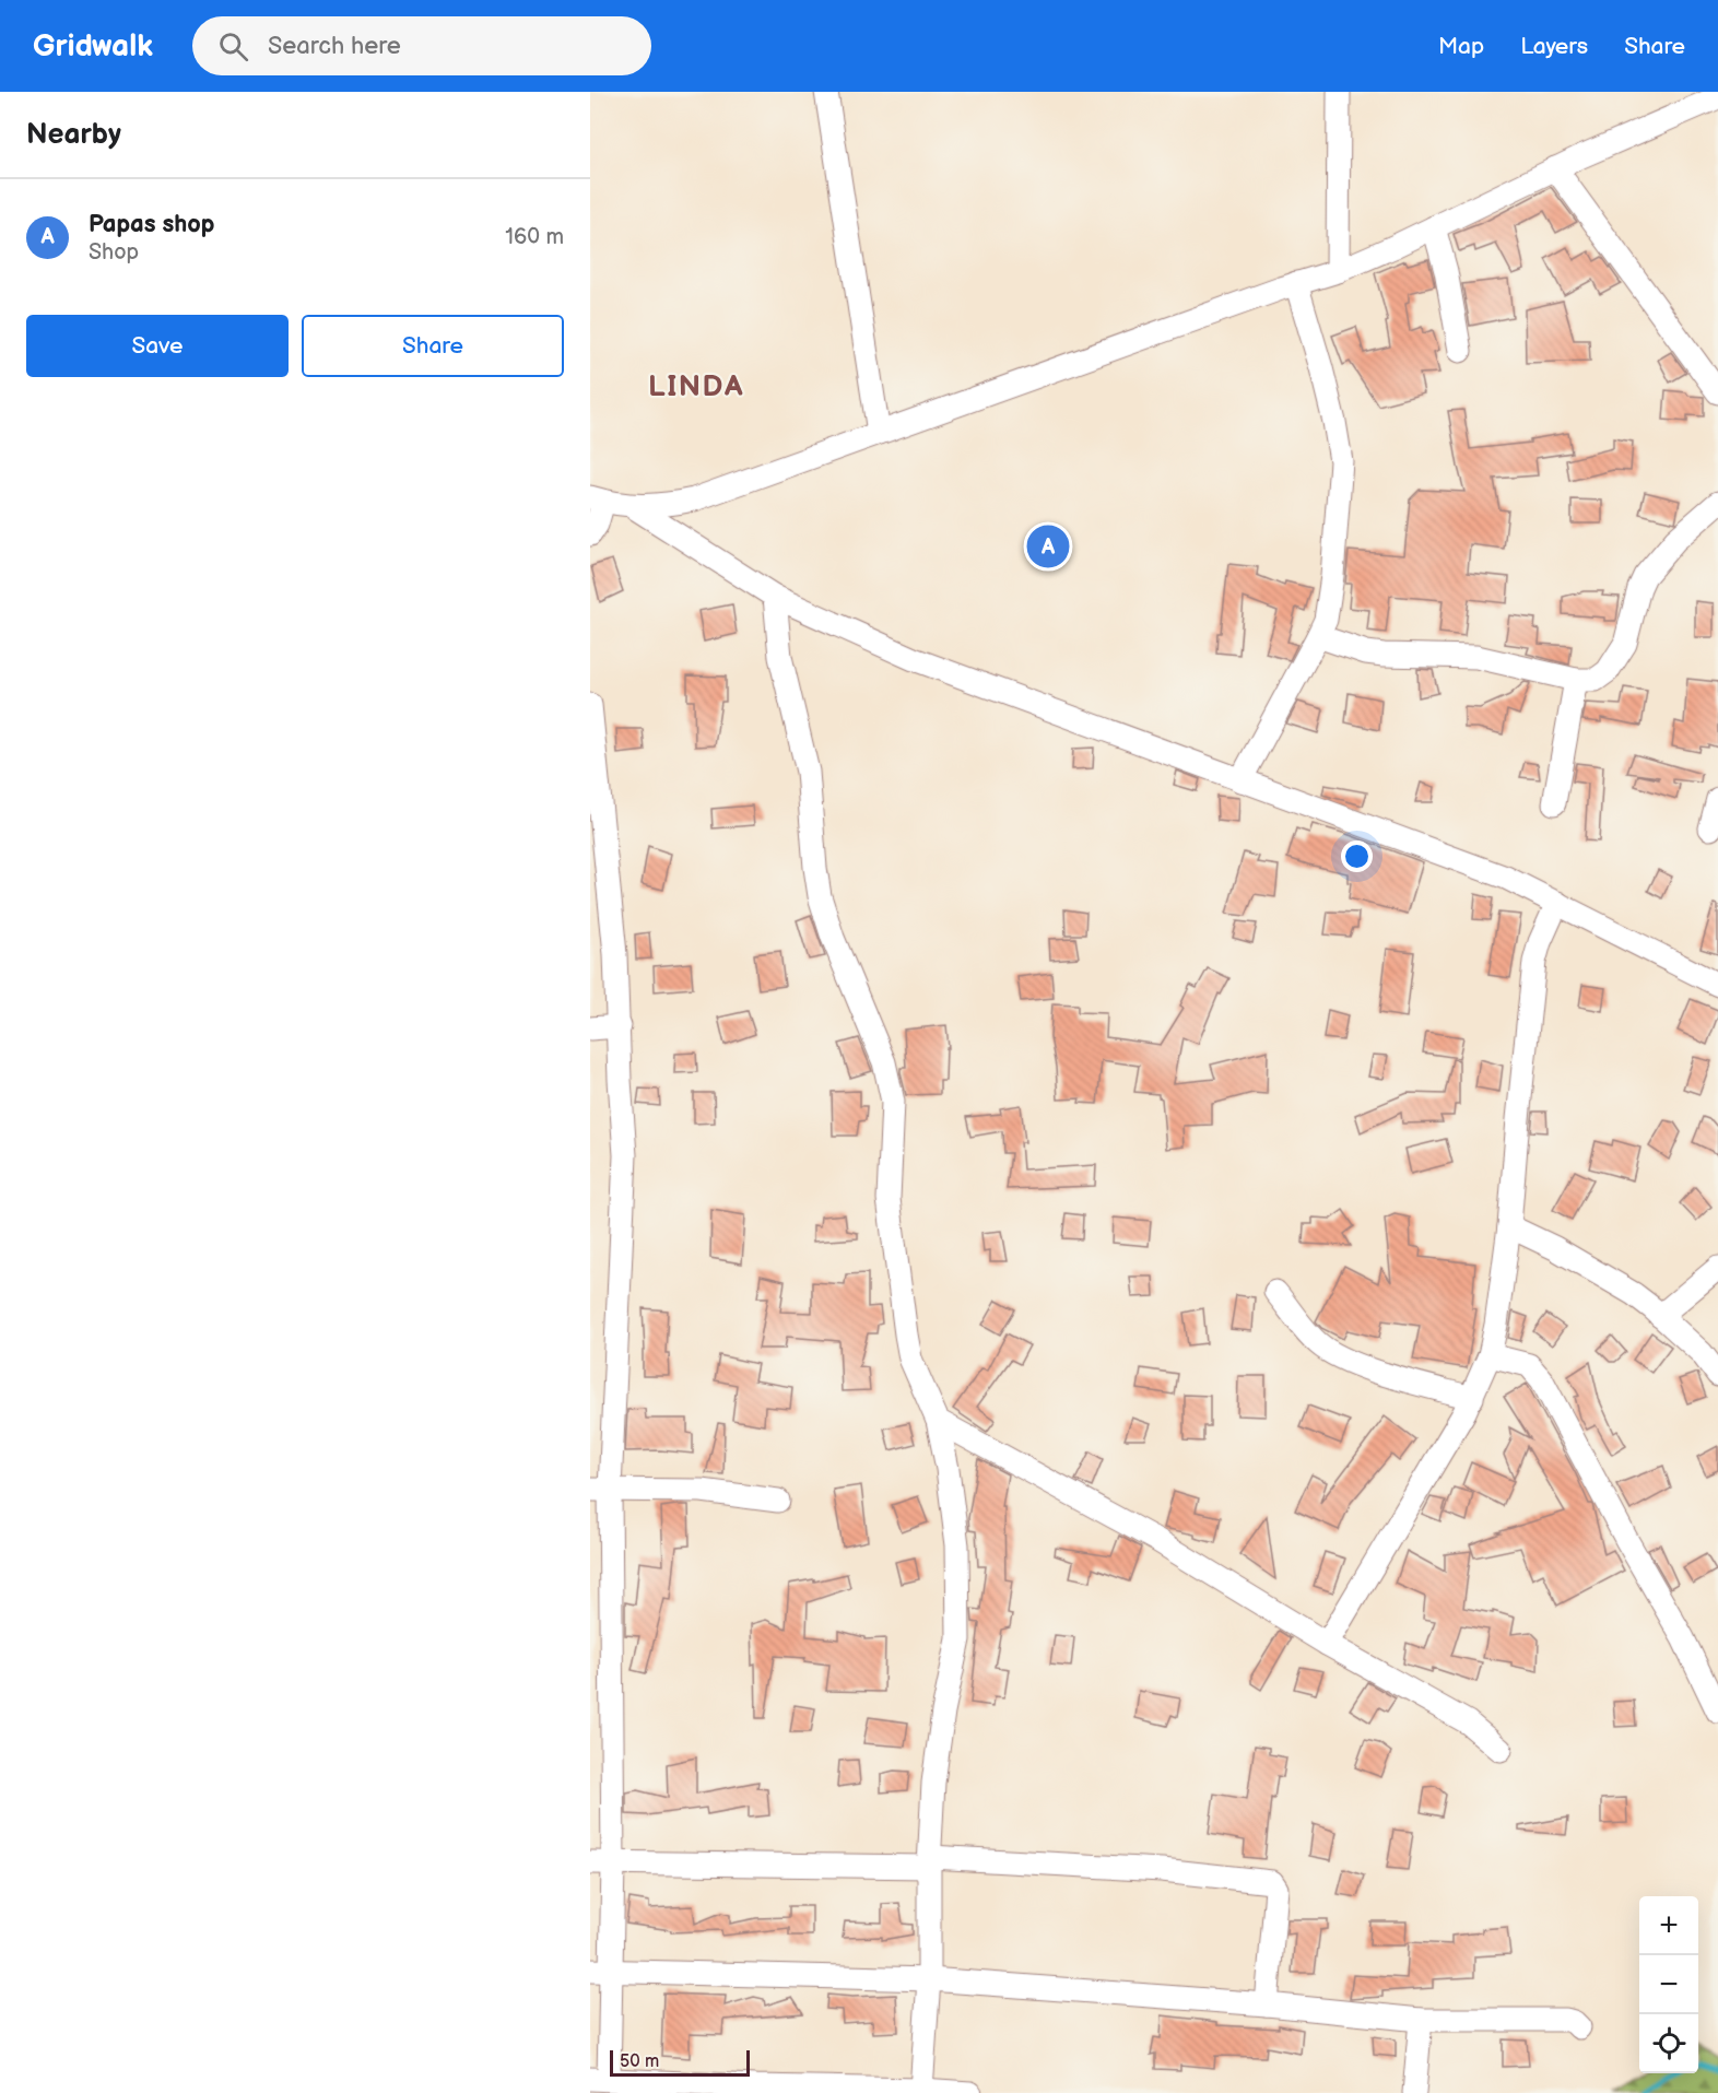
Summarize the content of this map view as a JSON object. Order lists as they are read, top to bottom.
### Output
{
  "districts": ["LINDA"],
  "scale_bar": "50 m",
  "page": {
    "header": "Gridwalk",
    "search": "Search here",
    "nav": ["Map", "Layers", "Share"],
    "heading": "Nearby",
    "list": [
      {
        "mark": "A",
        "name": "Papas shop",
        "note": "Shop",
        "value": "160 m"
      }
    ],
    "buttons": ["Save", "Share"],
    "pins": "A",
    "map_buttons": ["+", "−"],
    "scale": "50 m"
  }
}
